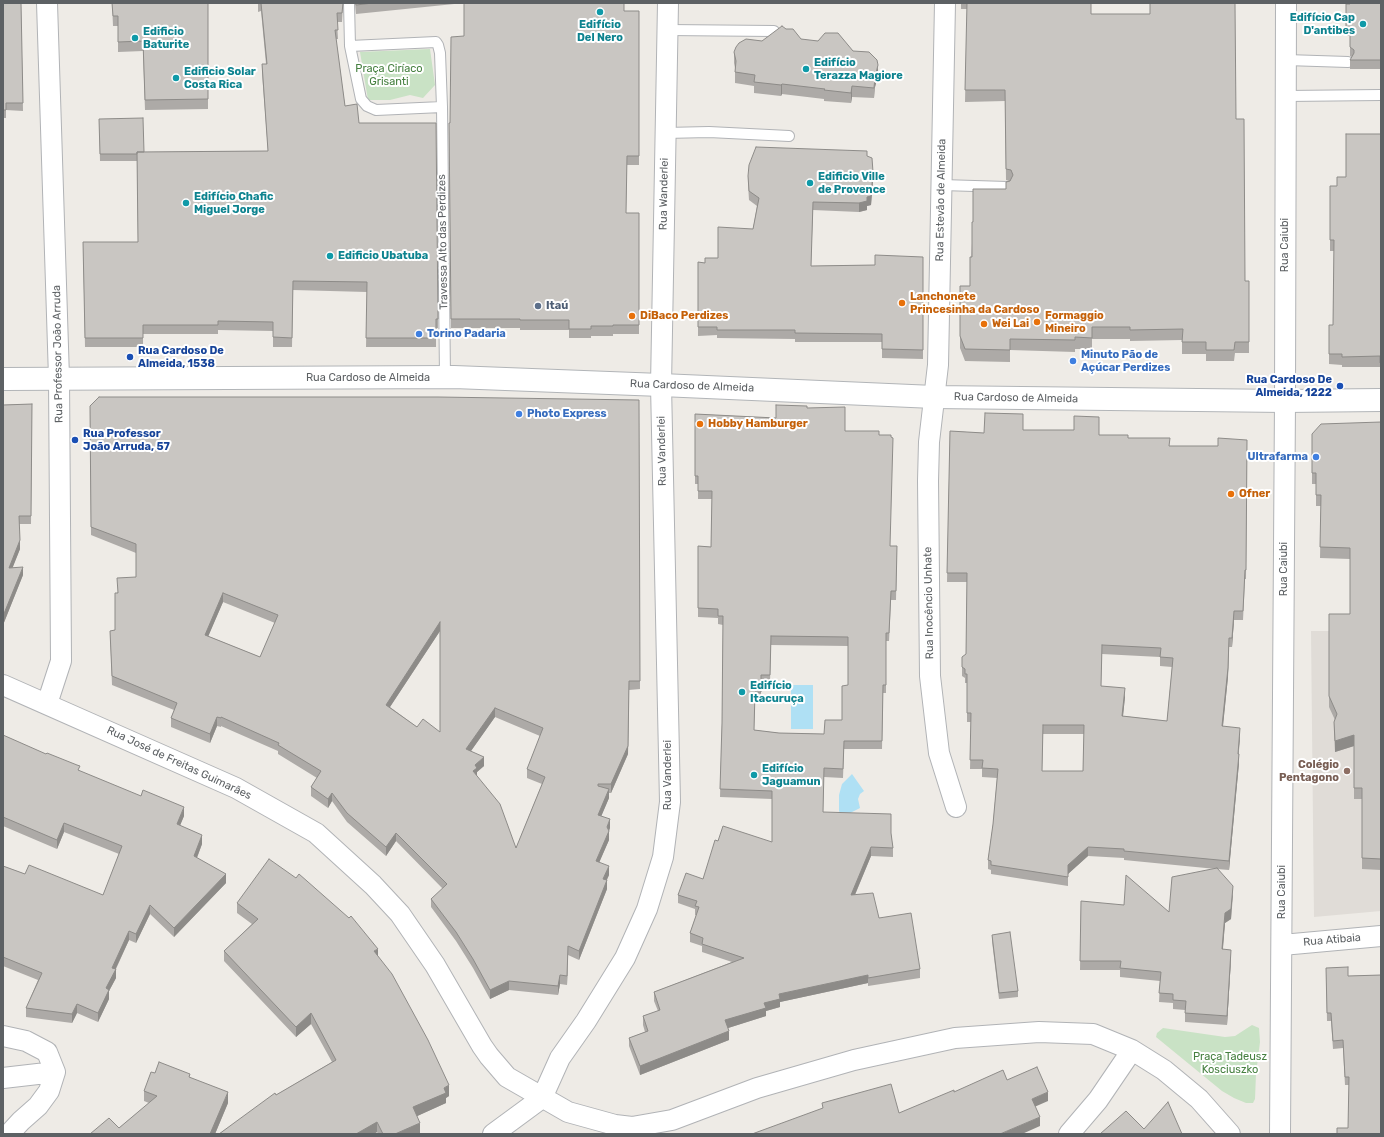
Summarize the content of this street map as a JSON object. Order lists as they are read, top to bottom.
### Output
{
  "streets": {
    "main road": ["Rua Cardoso de Almeida"],
    "street": [
      "Rua Wanderlei",
      "Rua Estevão de Almeida",
      "Rua Caiubi",
      "Rua Professor João Arruda",
      "Rua Vanderlei",
      "Rua Inocêncio Unhate",
      "Rua José de Freitas Guimarães",
      "Rua Atibaia"
    ],
    "lane": ["Travessa Alto das Perdizes"]
  },
  "crossings": [
    ["Rua Wanderlei", "Rua Cardoso de Almeida"],
    ["Rua Wanderlei", "Rua Vanderlei"],
    ["Rua Estevão de Almeida", "Rua Cardoso de Almeida"],
    ["Rua Estevão de Almeida", "Rua Inocêncio Unhate"],
    ["Travessa Alto das Perdizes", "Rua Cardoso de Almeida"],
    ["Rua Caiubi", "Rua Cardoso de Almeida"],
    ["Rua Caiubi", "Rua Atibaia"],
    ["Rua Professor João Arruda", "Rua Cardoso de Almeida"],
    ["Rua Professor João Arruda", "Rua José de Freitas Guimarães"],
    ["Rua Cardoso de Almeida", "Rua Vanderlei"],
    ["Rua Cardoso de Almeida", "Rua Inocêncio Unhate"],
    ["Rua Vanderlei", "Rua José de Freitas Guimarães"]
  ],
  "parks": ["Praça Ciríaco Grisanti", "Praça Tadeusz Kosciuszko"],
  "places": [
    "Edifício Del Nero",
    "Edifício Cap D'antibes",
    "Edificio Baturite",
    "Edifício Terazza Magiore",
    "Edificio Solar Costa Rica",
    "Edificio Ville de Provence",
    "Edifício Chafic Miguel Jorge",
    "Edificio Ubatuba",
    "Lanchonete Princesinha da Cardoso",
    "Itaú",
    "DiBaco Perdizes",
    "Formaggio Mineiro",
    "Wei Lai",
    "Torino Padaria",
    "Rua Cardoso De Almeida, 1538",
    "Minuto Pão de Açúcar Perdizes",
    "Rua Cardoso De Almeida, 1222",
    "Photo Express",
    "Hobby Hamburger",
    "Rua Professor João Arruda, 57",
    "Ultrafarma",
    "Ofner",
    "Edifício Itacuruça",
    "Colégio Pentagono",
    "Edifício Jaguamun"
  ]
}
